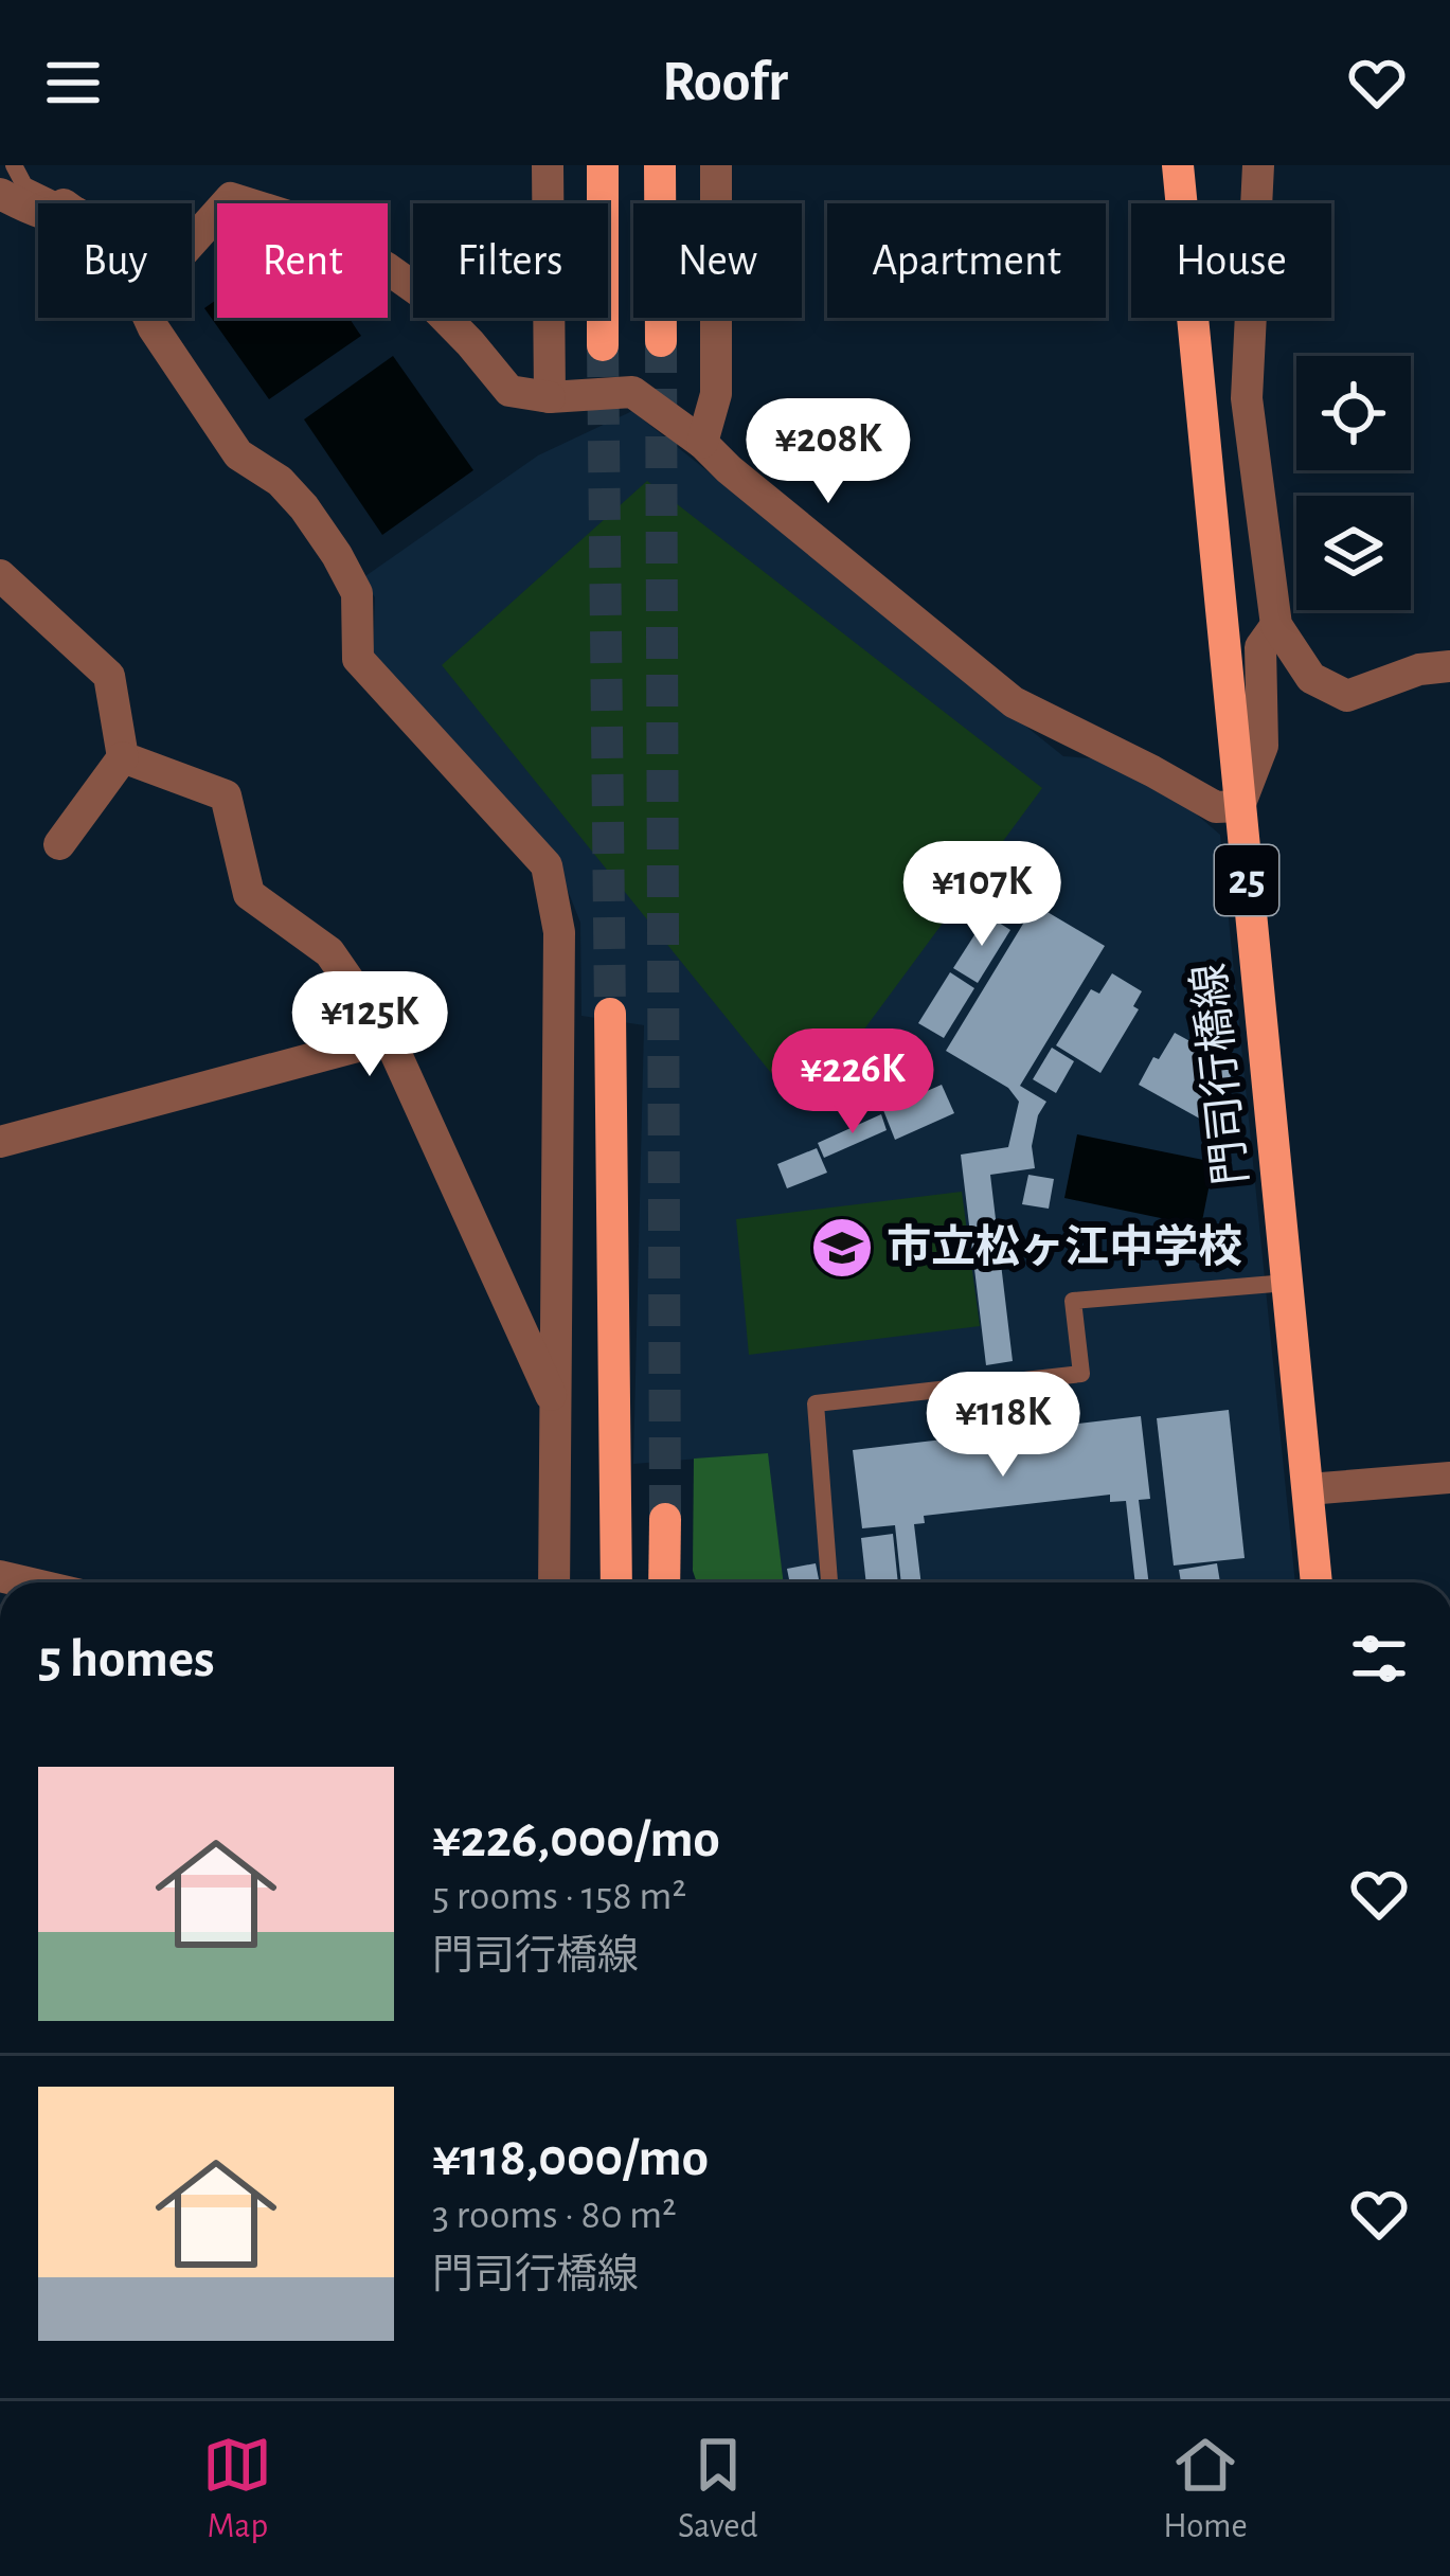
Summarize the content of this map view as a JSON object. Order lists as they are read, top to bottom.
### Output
{
  "streets": {
    "main road": ["25", "門司行橋線"]
  },
  "places": {
    "school or university": ["市立松ヶ江中学校"]
  },
  "page": {
    "header": "Roofr",
    "chip": [
      "Buy",
      "Rent",
      "Filters",
      "New",
      "Apartment",
      "House"
    ],
    "price": [
      "¥208K",
      "¥107K",
      "¥125K",
      "¥226K",
      "¥118K"
    ],
    "heading": "5 homes",
    "list": [
      {
        "name": "¥226,000/mo",
        "note": "5 rooms · 158 m² · 門司行橋線"
      },
      {
        "name": "¥118,000/mo",
        "note": "3 rooms · 80 m² · 門司行橋線"
      }
    ],
    "tabs": ["Map", "Saved", "Home"]
  }
}
